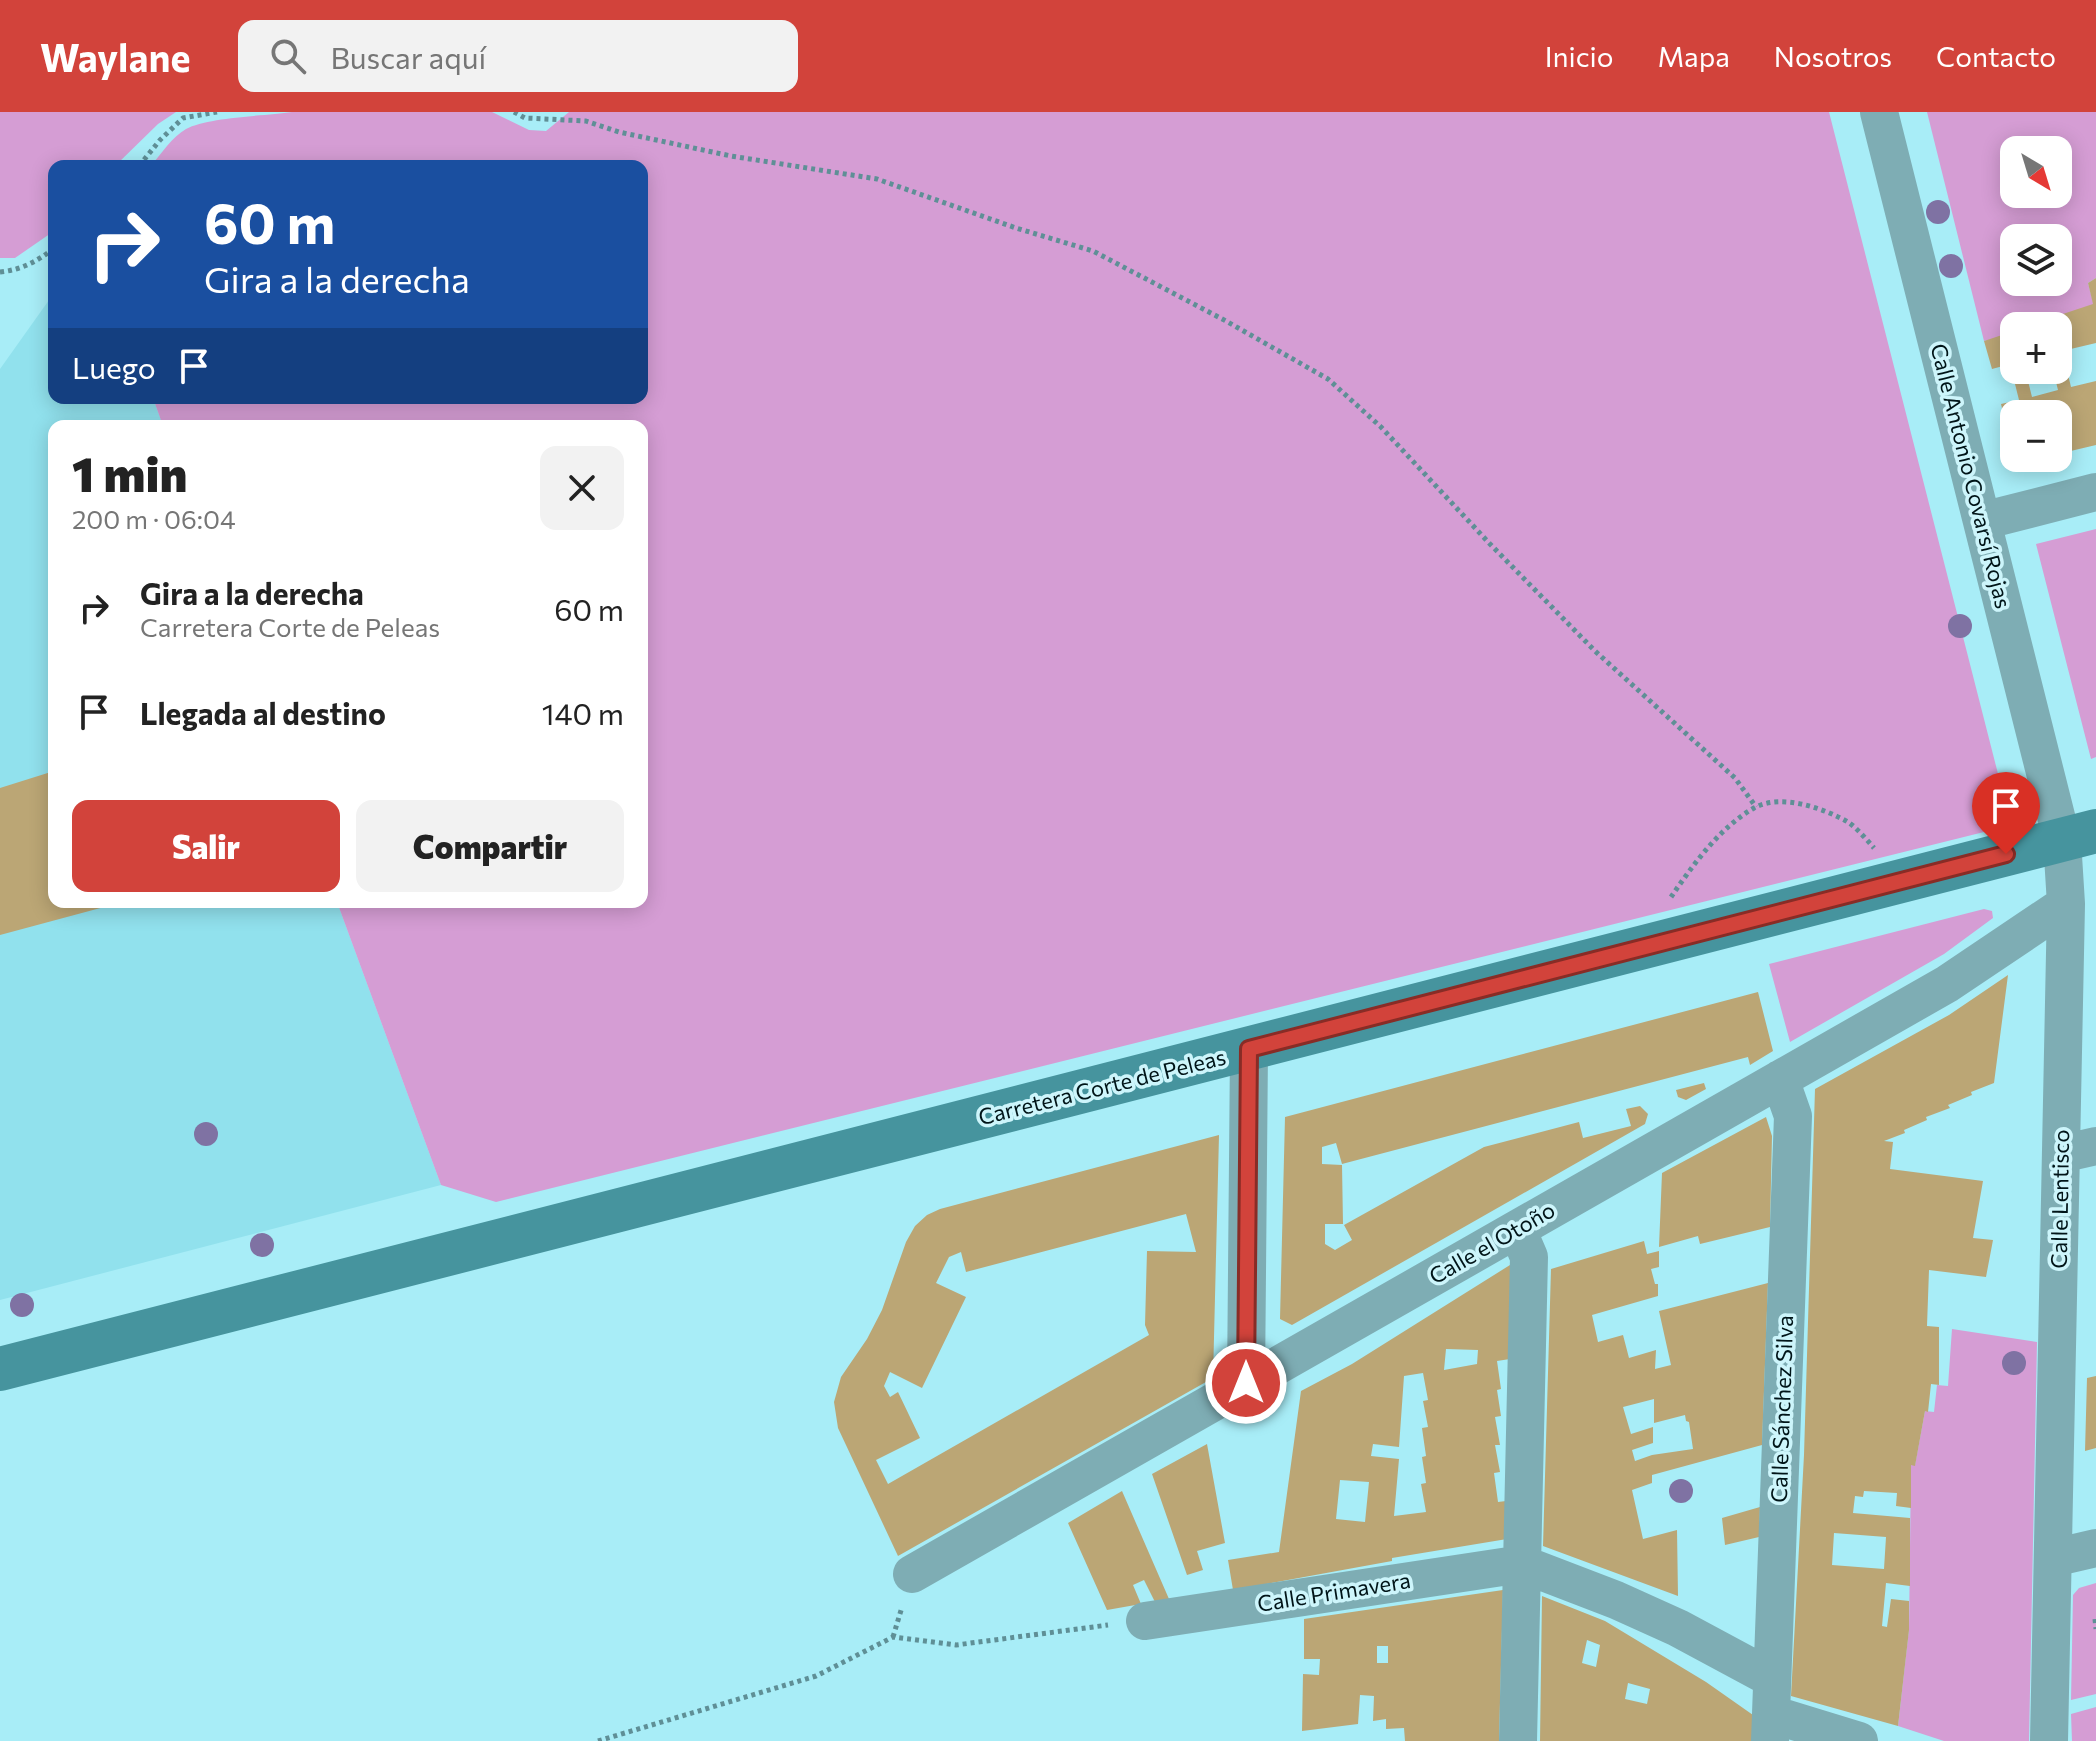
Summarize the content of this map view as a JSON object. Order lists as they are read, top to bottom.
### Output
{
  "streets": {
    "street": [
      "Calle Antonio Covarsí Rojas",
      "Carretera Corte de Peleas",
      "Calle Lentisco",
      "Calle el Otoño",
      "Calle Sánchez Silva",
      "Calle Primavera"
    ]
  },
  "crossings": [
    ["Calle Antonio Covarsí Rojas", "Carretera Corte de Peleas"],
    ["Calle Antonio Covarsí Rojas", "Calle Lentisco"],
    ["Carretera Corte de Peleas", "Calle Lentisco"],
    ["Calle Lentisco", "Calle el Otoño"],
    ["Calle el Otoño", "Calle Sánchez Silva"]
  ],
  "north": "bottom right",
  "page": {
    "header": "Waylane",
    "search": "Buscar aquí",
    "nav": [
      "Inicio",
      "Mapa",
      "Nosotros",
      "Contacto"
    ],
    "map_buttons": ["+", "−"],
    "turn": ["60 m", "Gira a la derecha"],
    "then": "Luego",
    "heading": ["1 min", "200 m · 06:04"],
    "list": [
      {
        "name": "Gira a la derecha",
        "note": "Carretera Corte de Peleas",
        "value": "60 m"
      },
      {
        "name": "Llegada al destino",
        "value": "140 m"
      }
    ],
    "buttons": ["Salir", "Compartir"]
  }
}
